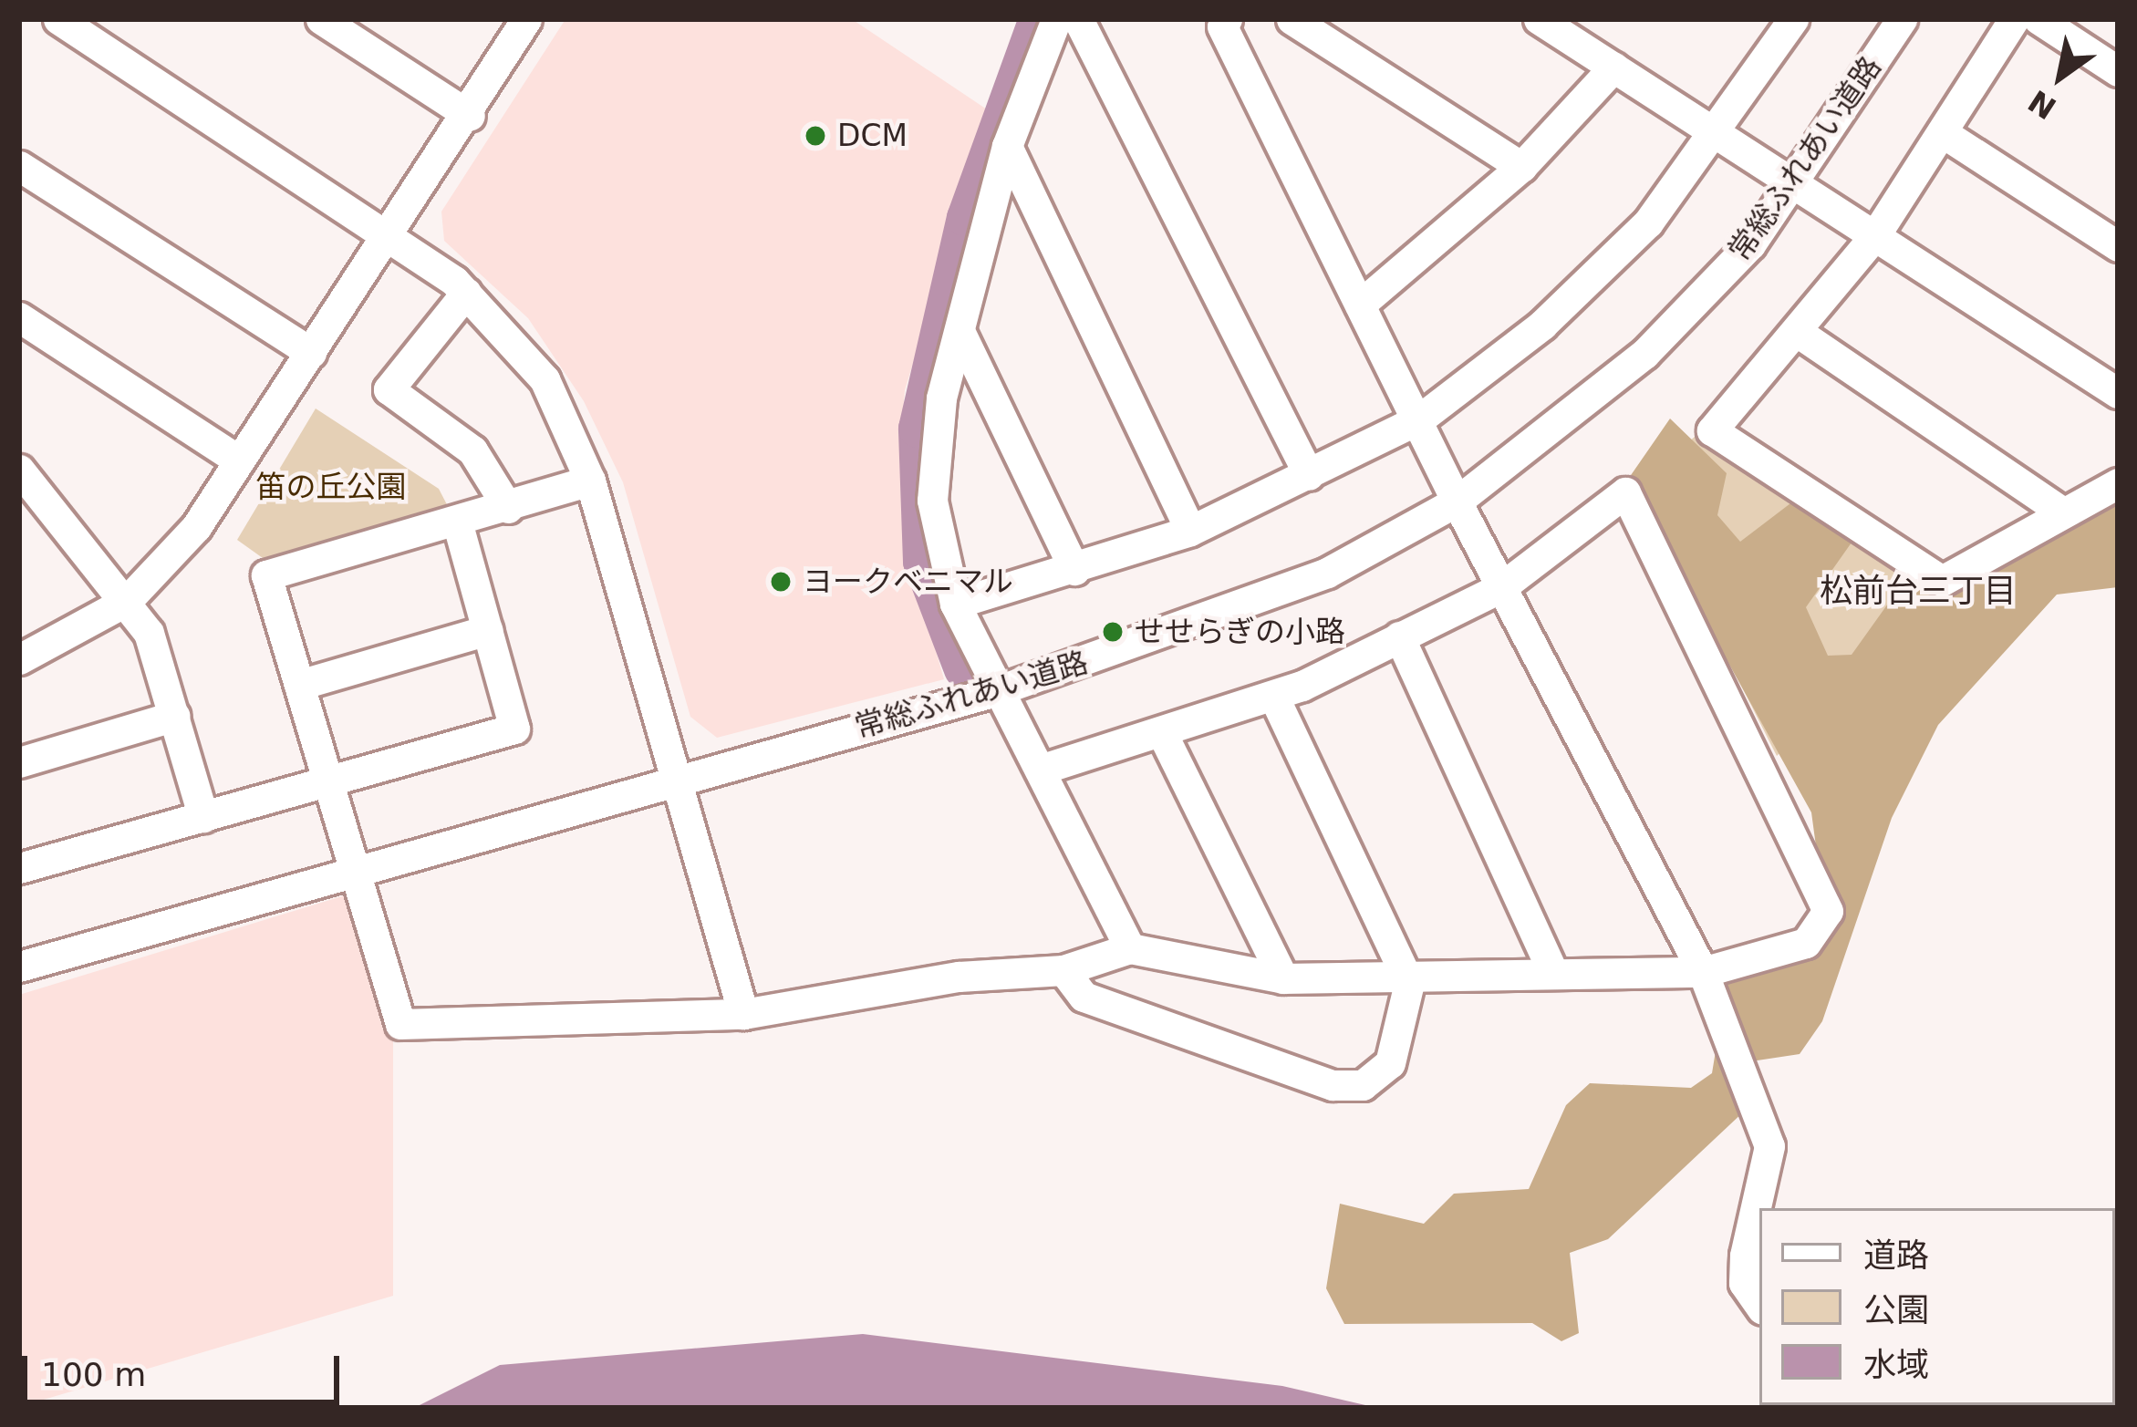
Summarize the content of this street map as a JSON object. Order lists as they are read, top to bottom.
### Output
{
  "streets": {
    "street": ["常総ふれあい道路"]
  },
  "districts": ["松前台三丁目"],
  "parks": ["笛の丘公園"],
  "places": ["DCM", "ヨークベニマル", "せせらぎの小路"],
  "legend": ["道路", "公園", "水域"],
  "scale_bar": "100 m",
  "north": "bottom left"
}
